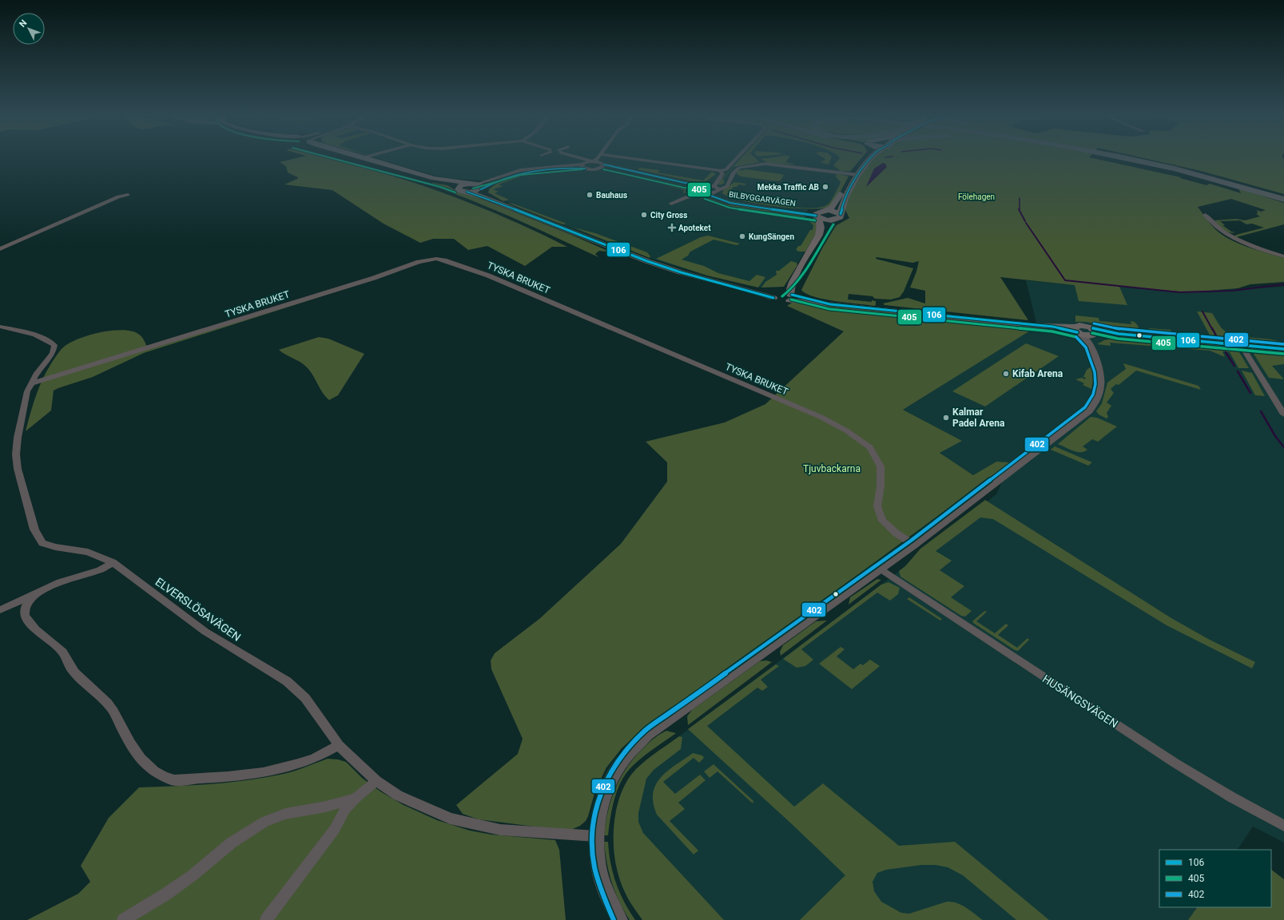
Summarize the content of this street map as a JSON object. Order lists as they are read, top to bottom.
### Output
{
  "streets": {
    "street": [
      "BILBYGGARVÄGEN",
      "TYSKA BRUKET",
      "ELVERSLÖSAVÄGEN",
      "HUSÄNGSVÄGEN"
    ]
  },
  "crossings": [
    ["TYSKA BRUKET", "ELVERSLÖSAVÄGEN"]
  ],
  "parks": ["Fölehagen", "Tjuvbackarna"],
  "places": {
    "other": [
      "Mekka Traffic AB",
      "Bauhaus",
      "City Gross",
      "KungSängen",
      "Kifab Arena",
      "Kalmar Padel Arena"
    ],
    "health": ["Apoteket"]
  },
  "lines": ["transit line 106", "transit line 405", "transit line 402"],
  "legend": ["106", "405", "402"],
  "north": "top left"
}
